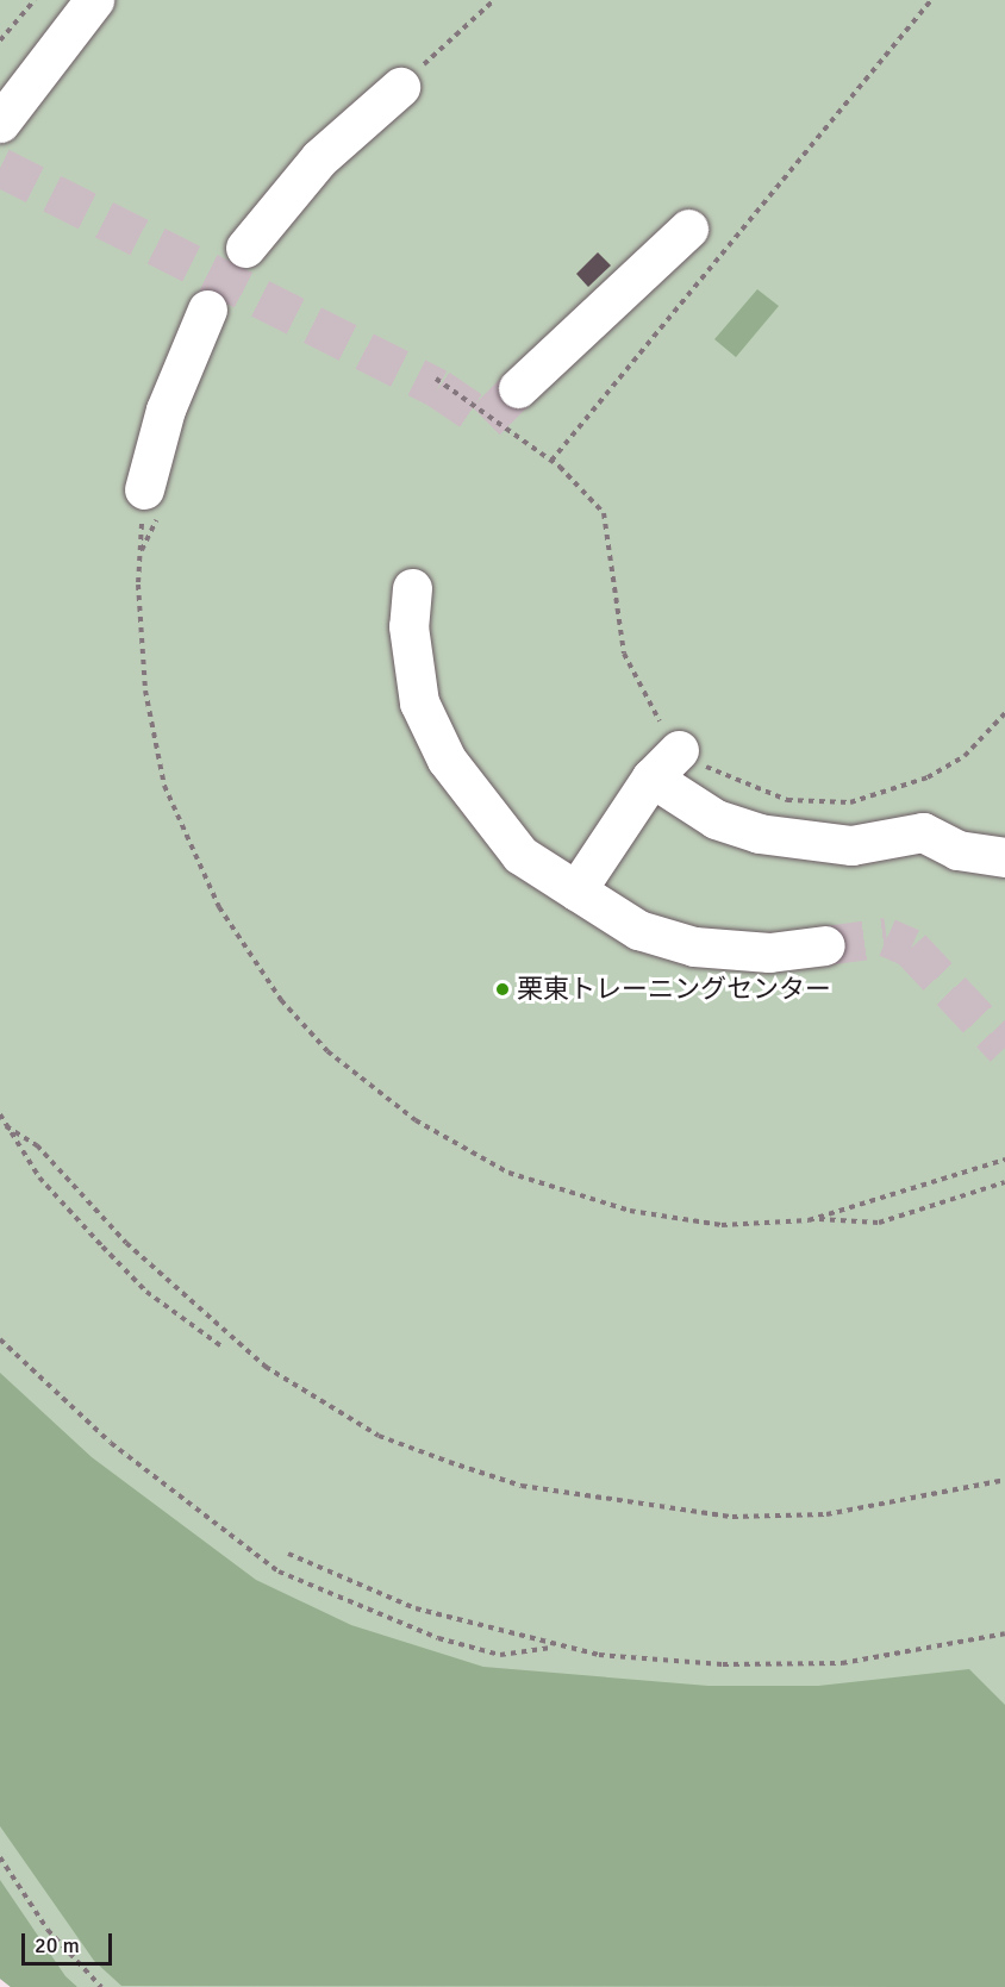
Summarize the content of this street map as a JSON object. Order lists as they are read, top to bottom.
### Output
{
  "places": ["栗東トレーニングセンター"],
  "scale_bar": "20 m"
}
